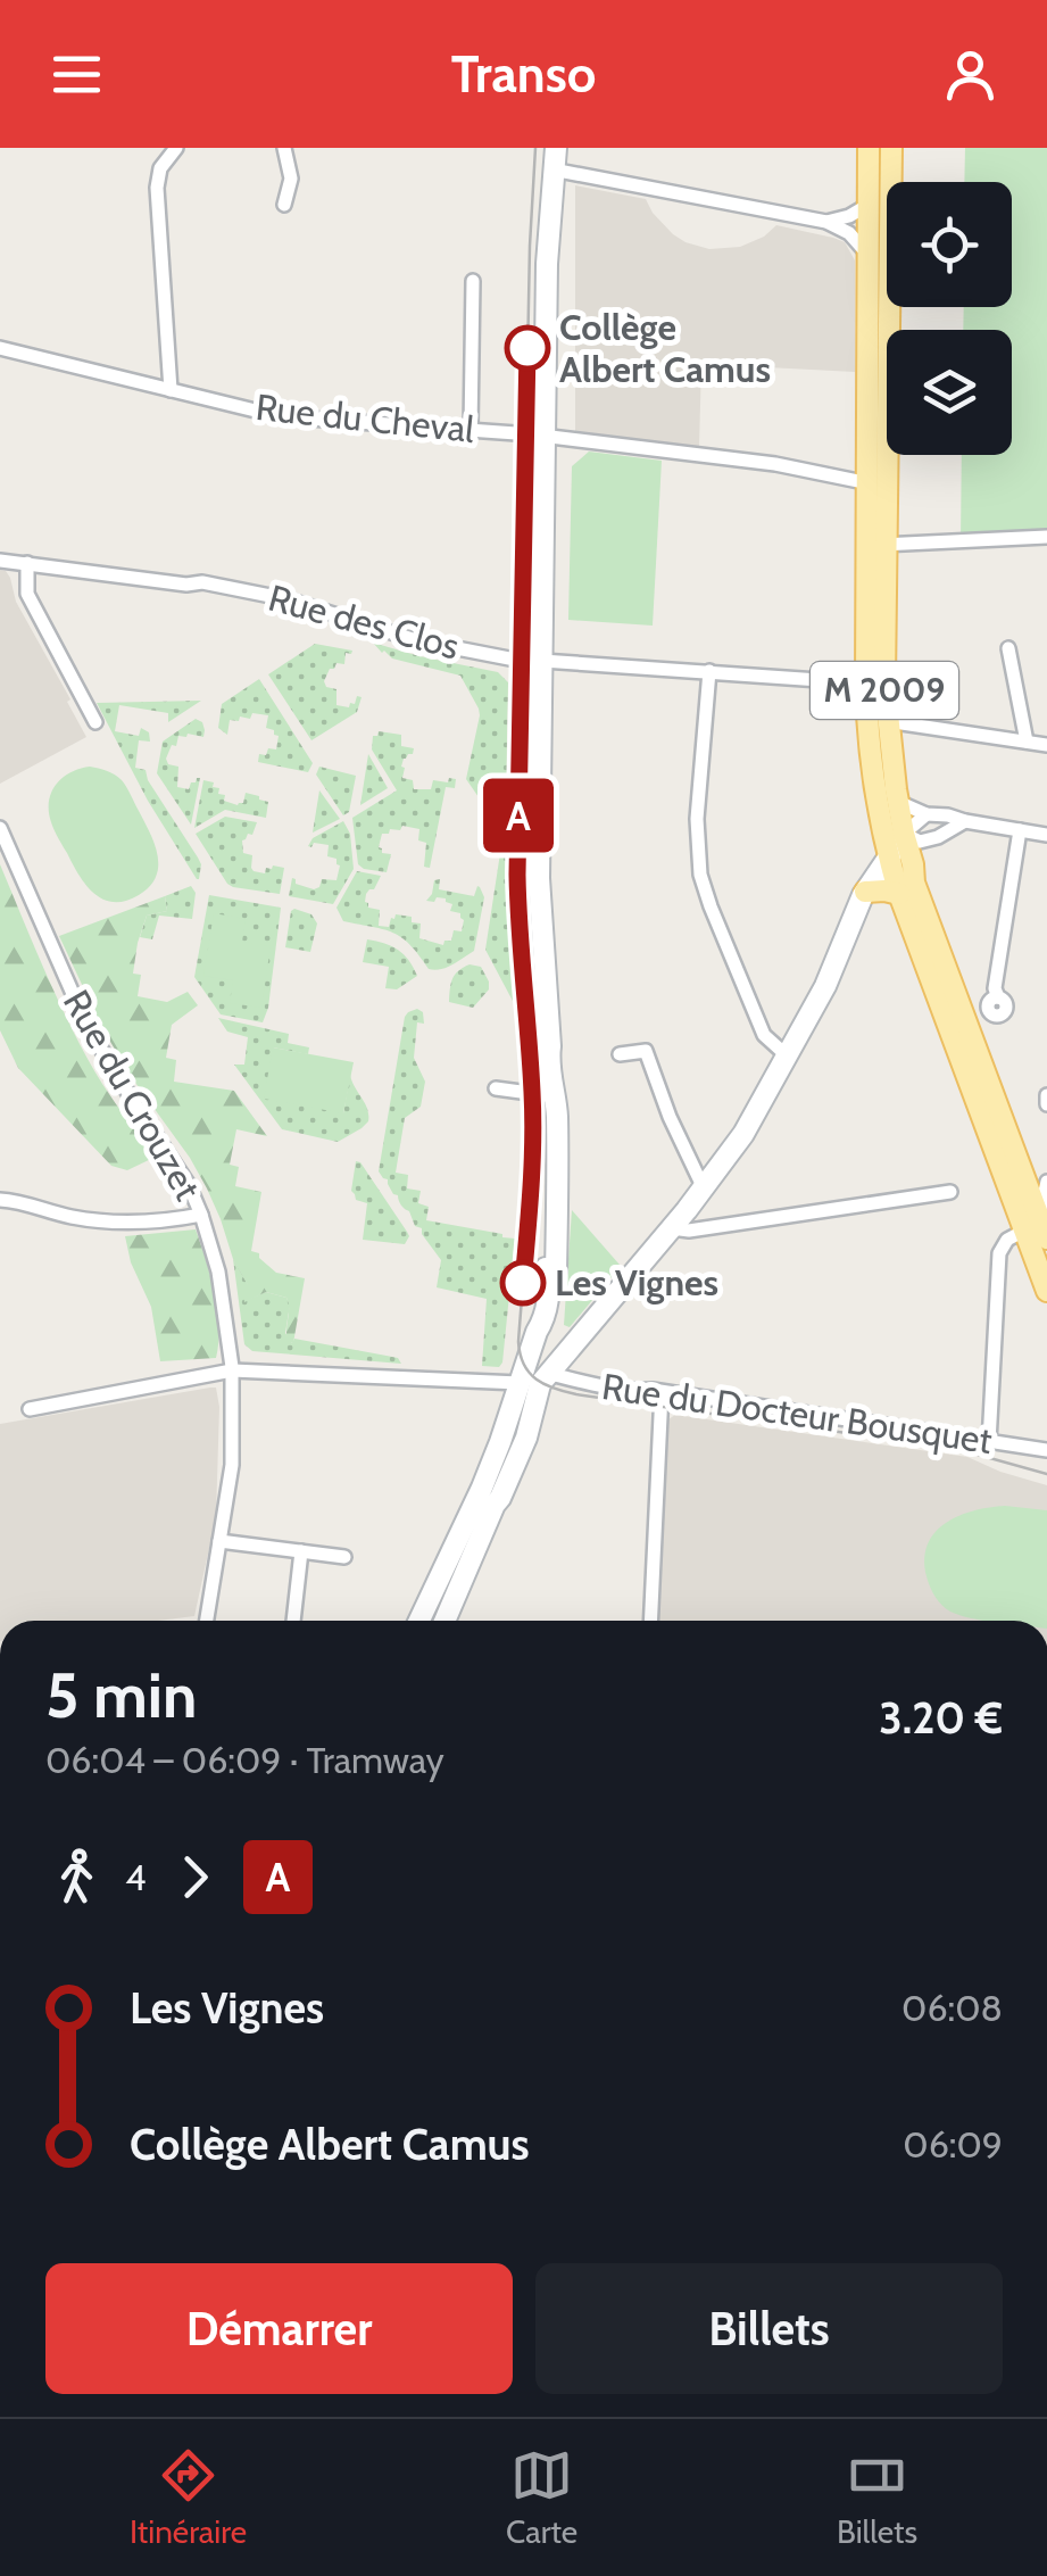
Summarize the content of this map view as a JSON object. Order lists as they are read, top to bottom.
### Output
{
  "streets": {
    "main road": ["M 2009"],
    "street": [
      "Rue du Cheval",
      "Rue des Clos",
      "Rue du Crouzet",
      "Rue du Docteur Bousquet"
    ]
  },
  "crossings": [
    ["Rue du Cheval", "M 2009"],
    ["Rue des Clos", "M 2009"]
  ],
  "places": ["Collège Albert Camus", "Les Vignes"],
  "lines": ["tram line A"],
  "page": {
    "header": "Transo",
    "on_map": "A",
    "heading": ["5 min", "06:04 – 06:09 · Tramway", "3.20 €"],
    "legs": ["4", "A"],
    "list": [
      {
        "name": "Les Vignes",
        "value": "06:08"
      },
      {
        "name": "Collège Albert Camus",
        "value": "06:09"
      }
    ],
    "buttons": ["Démarrer", "Billets"],
    "tabs": ["Itinéraire", "Carte", "Billets"]
  }
}
